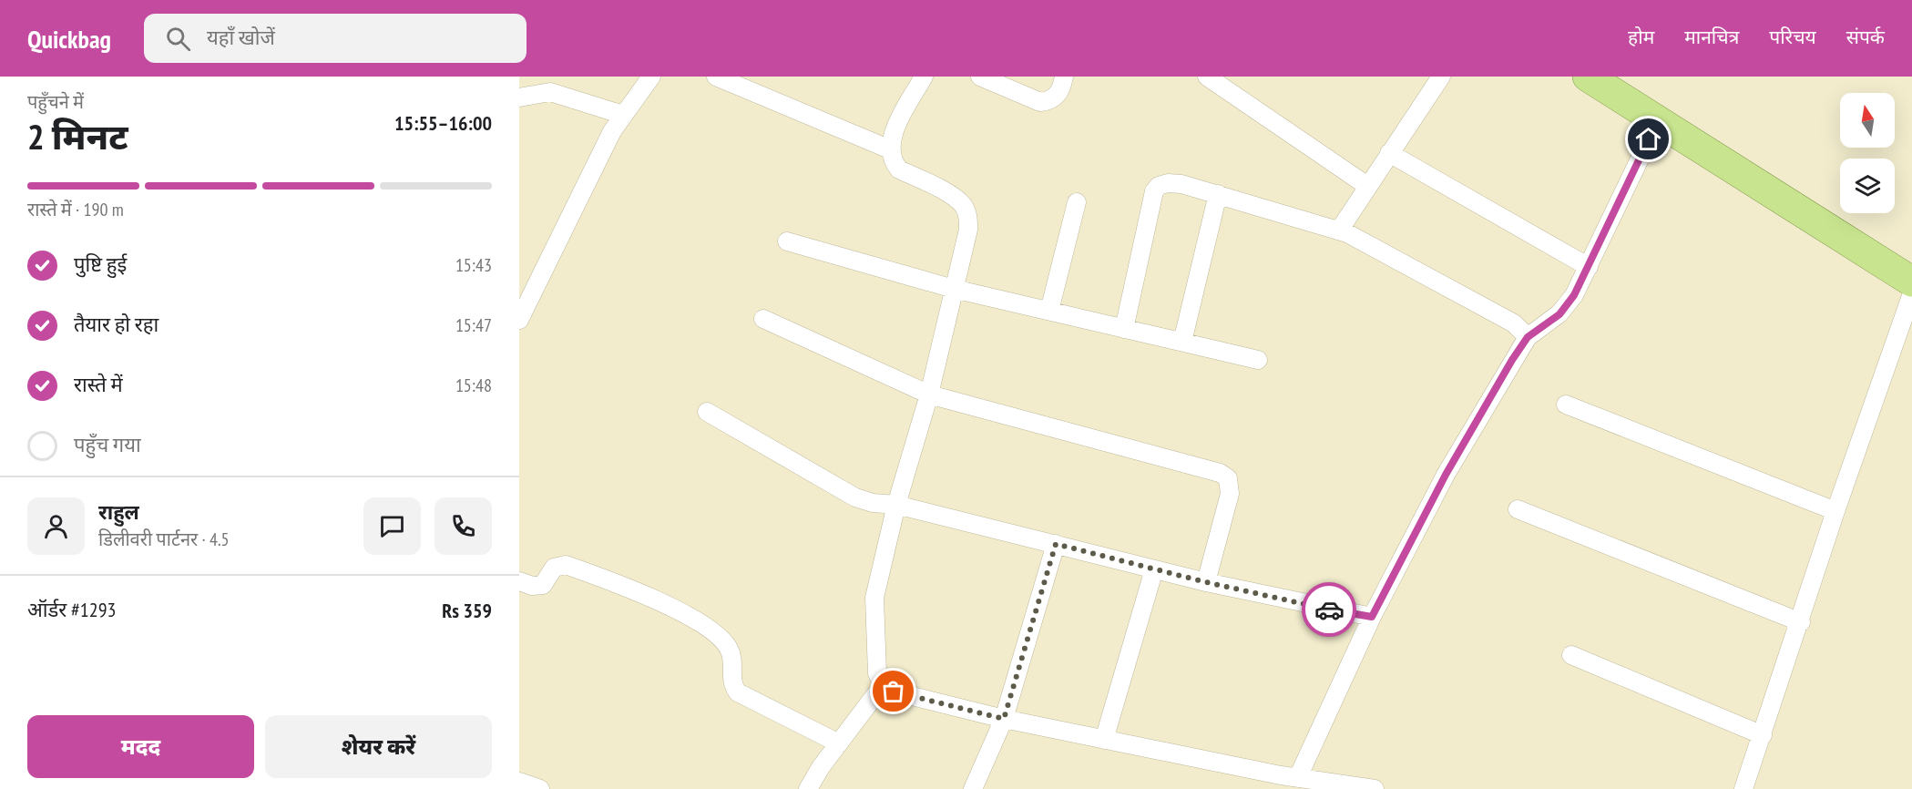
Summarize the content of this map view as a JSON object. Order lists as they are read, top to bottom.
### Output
{
  "north": "top",
  "page": {
    "header": "Quickbag",
    "search": "यहाँ खोजें",
    "nav": [
      "होम",
      "मानचित्र",
      "परिचय",
      "संपर्क"
    ],
    "heading": ["2 मिनट", "पहुँचने में", "15:55–16:00"],
    "panel": [
      "राहुल",
      "डिलीवरी पार्टनर · 4.5",
      "ऑर्डर #1293",
      "Rs 359"
    ],
    "bar": "रास्ते में · 190 m",
    "list": [
      ["पुष्टि हुई", "15:43"],
      ["तैयार हो रहा", "15:47"],
      ["रास्ते में", "15:48"],
      "पहुँच गया"
    ],
    "buttons": ["मदद", "शेयर करें"]
  }
}
